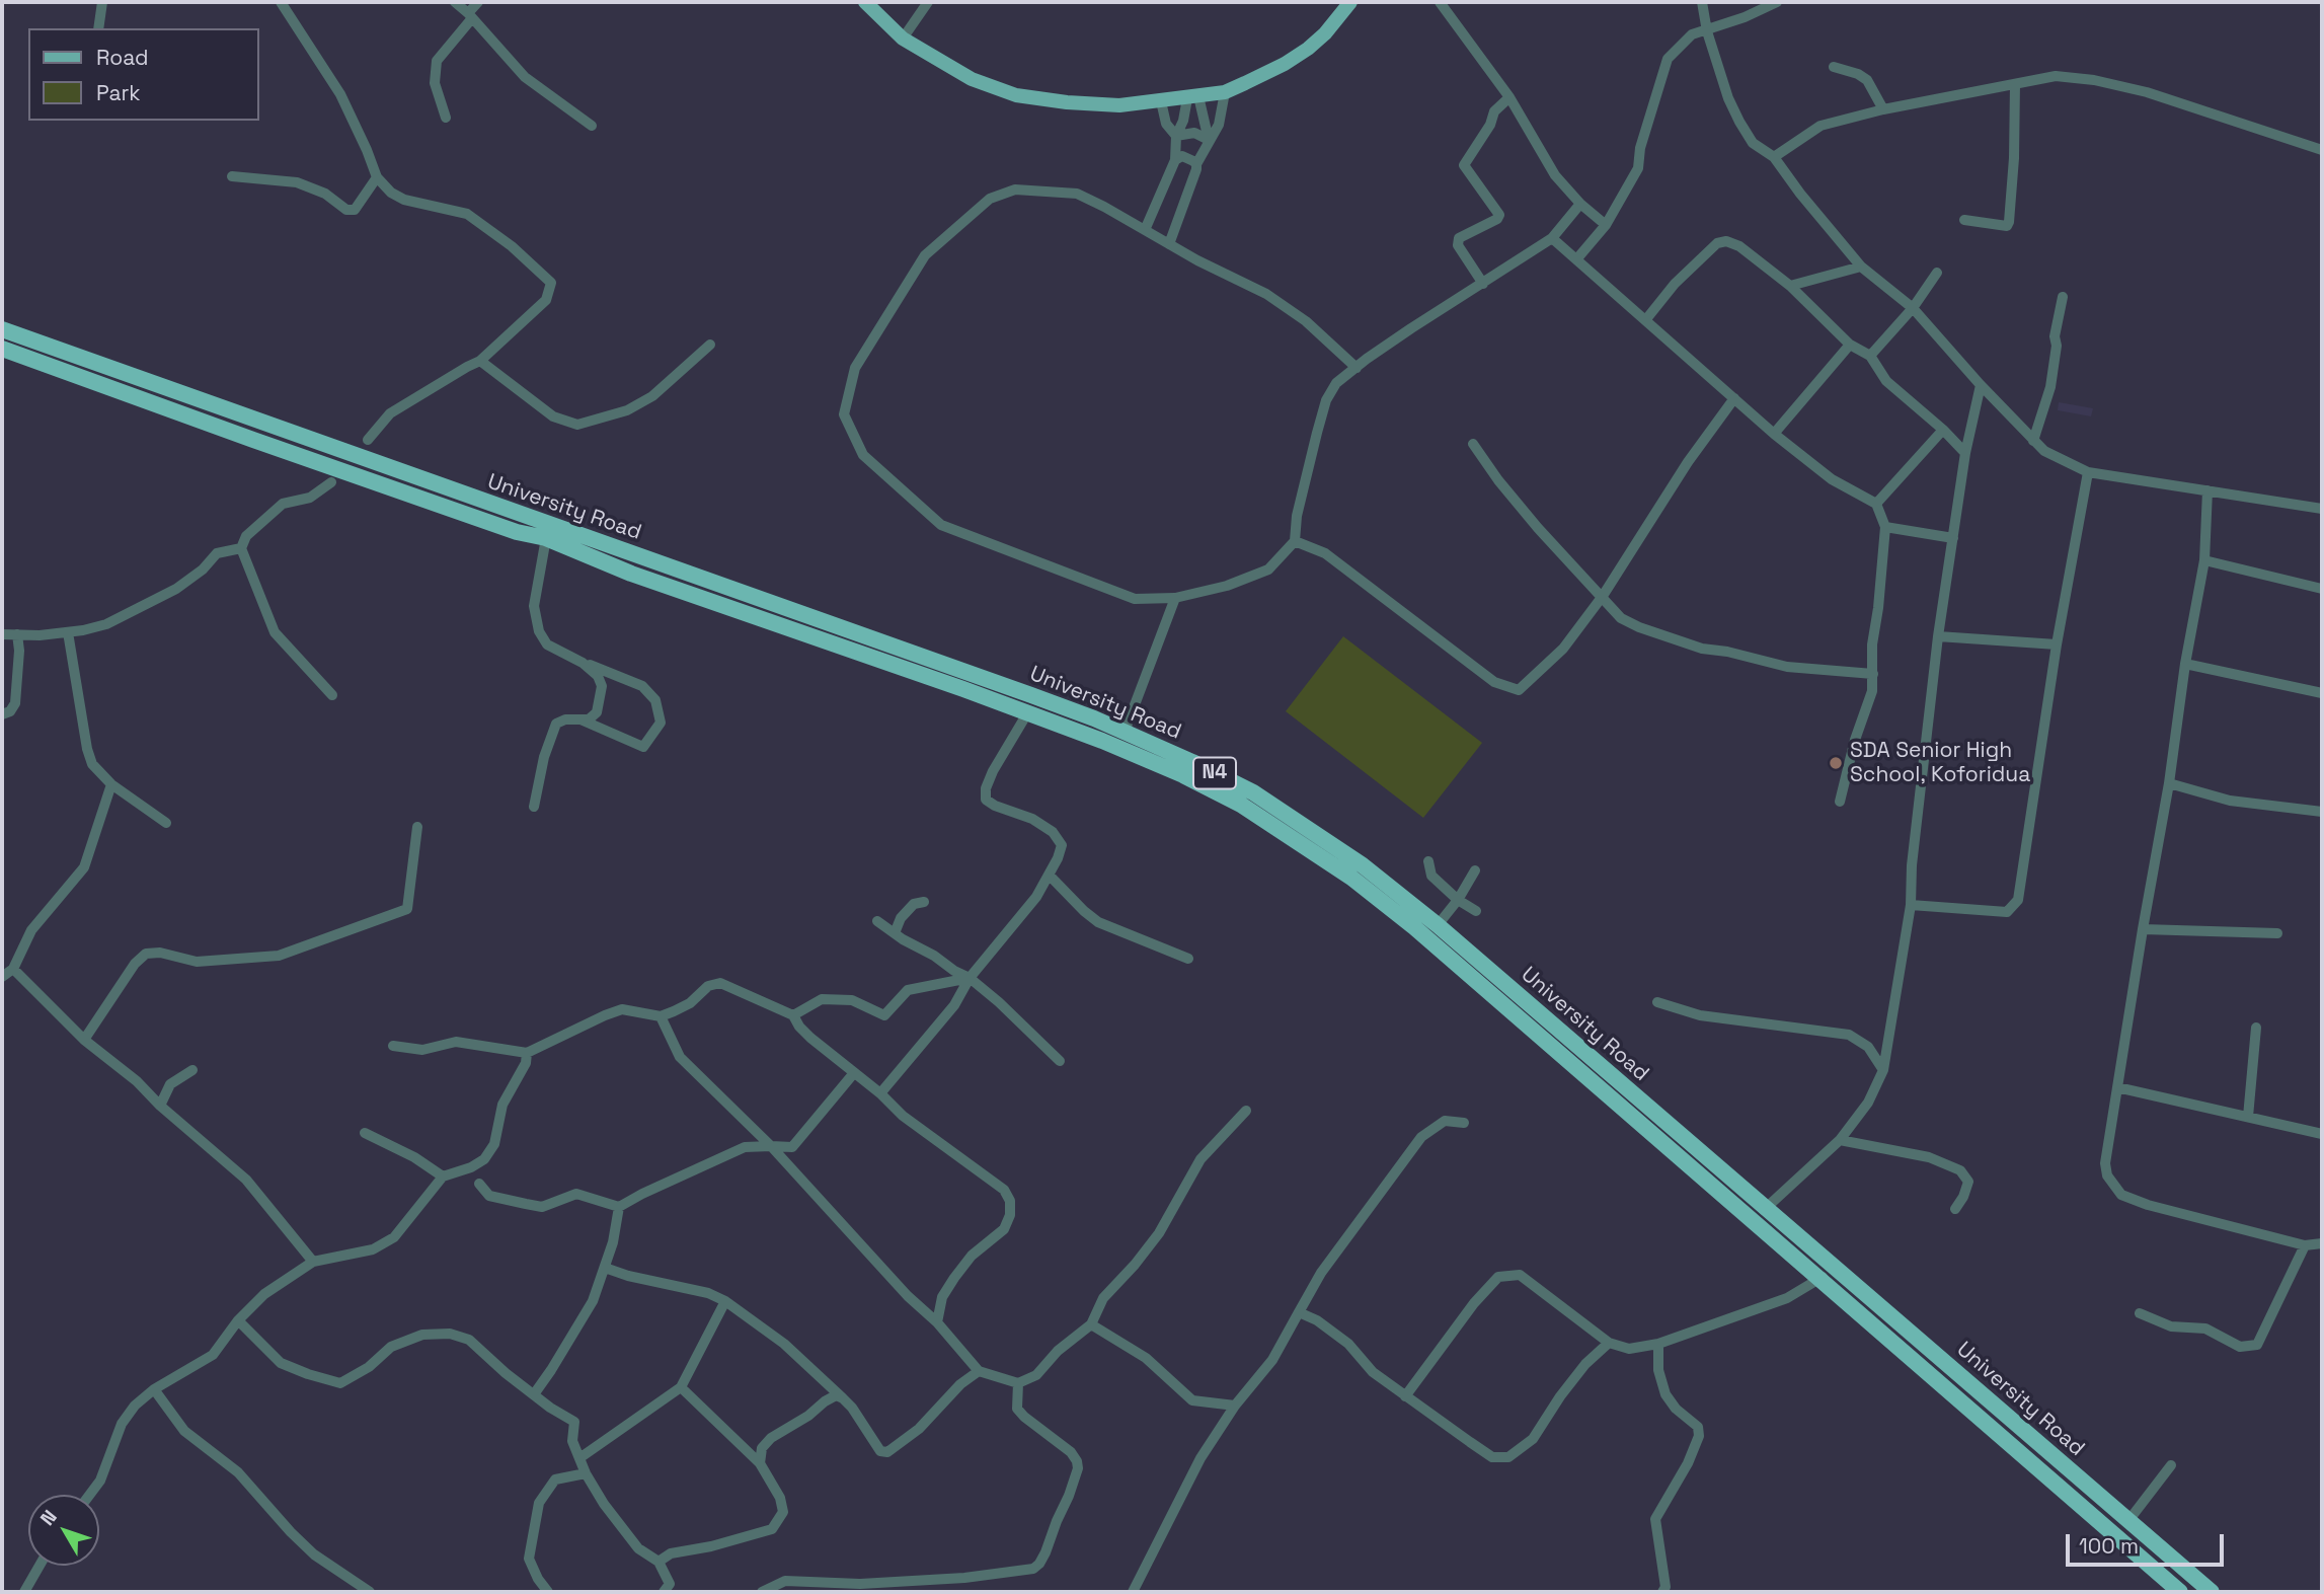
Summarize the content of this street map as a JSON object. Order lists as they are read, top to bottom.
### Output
{
  "streets": {
    "highway": ["University Road", "N4"]
  },
  "places": ["SDA Senior High School, Koforidua"],
  "legend": ["Road", "Park"],
  "scale_bar": "100 m",
  "north": "top left"
}
